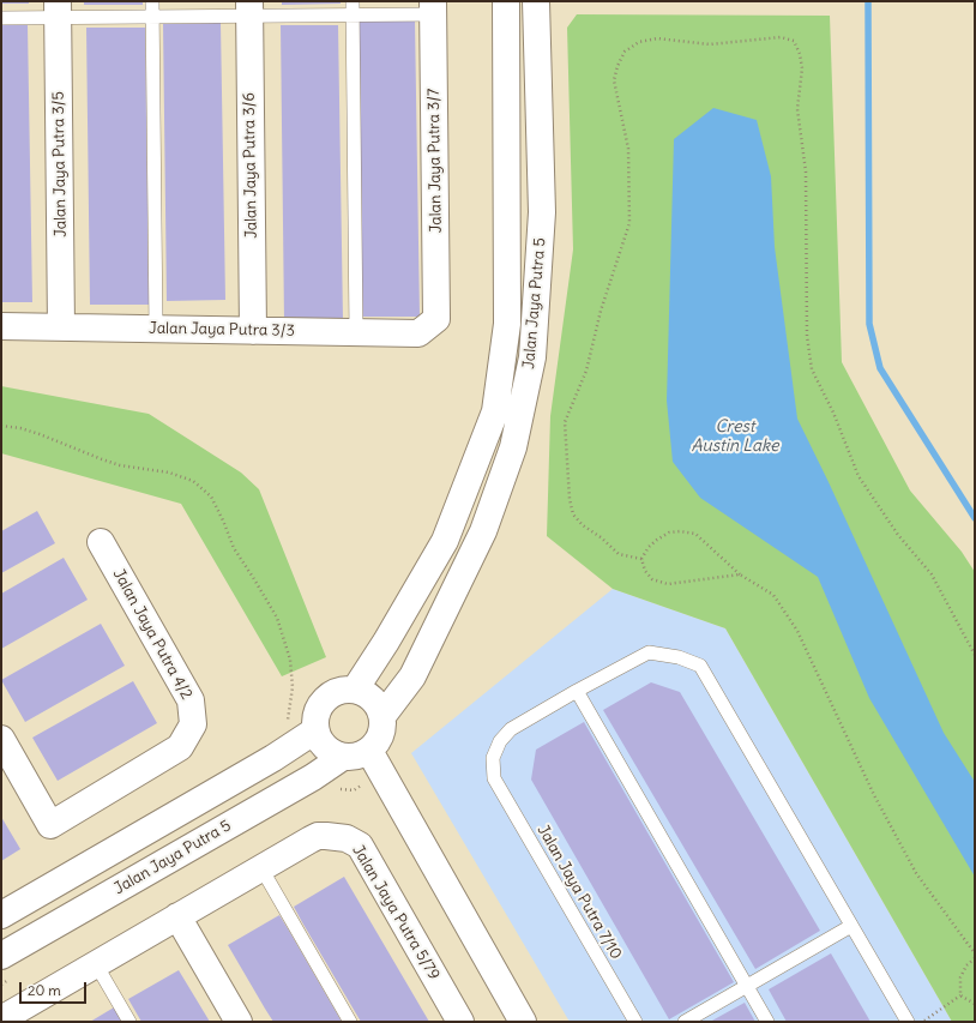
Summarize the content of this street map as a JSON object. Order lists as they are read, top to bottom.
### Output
{
  "streets": {
    "street": [
      "Jalan Jaya Putra 3/7",
      "Jalan Jaya Putra 3/5",
      "Jalan Jaya Putra 3/6",
      "Jalan Jaya Putra 5",
      "Jalan Jaya Putra 3/3",
      "Jalan Jaya Putra 4/2",
      "Jalan Jaya Putra 5/79"
    ],
    "lane": ["Jalan Jaya Putra 7/10"]
  },
  "crossings": [
    ["Jalan Jaya Putra 3/7", "Jalan Jaya Putra 3/3"],
    ["Jalan Jaya Putra 3/5", "Jalan Jaya Putra 3/3"],
    ["Jalan Jaya Putra 3/6", "Jalan Jaya Putra 3/3"]
  ],
  "water": ["Crest Austin Lake"],
  "scale_bar": "20 m"
}
